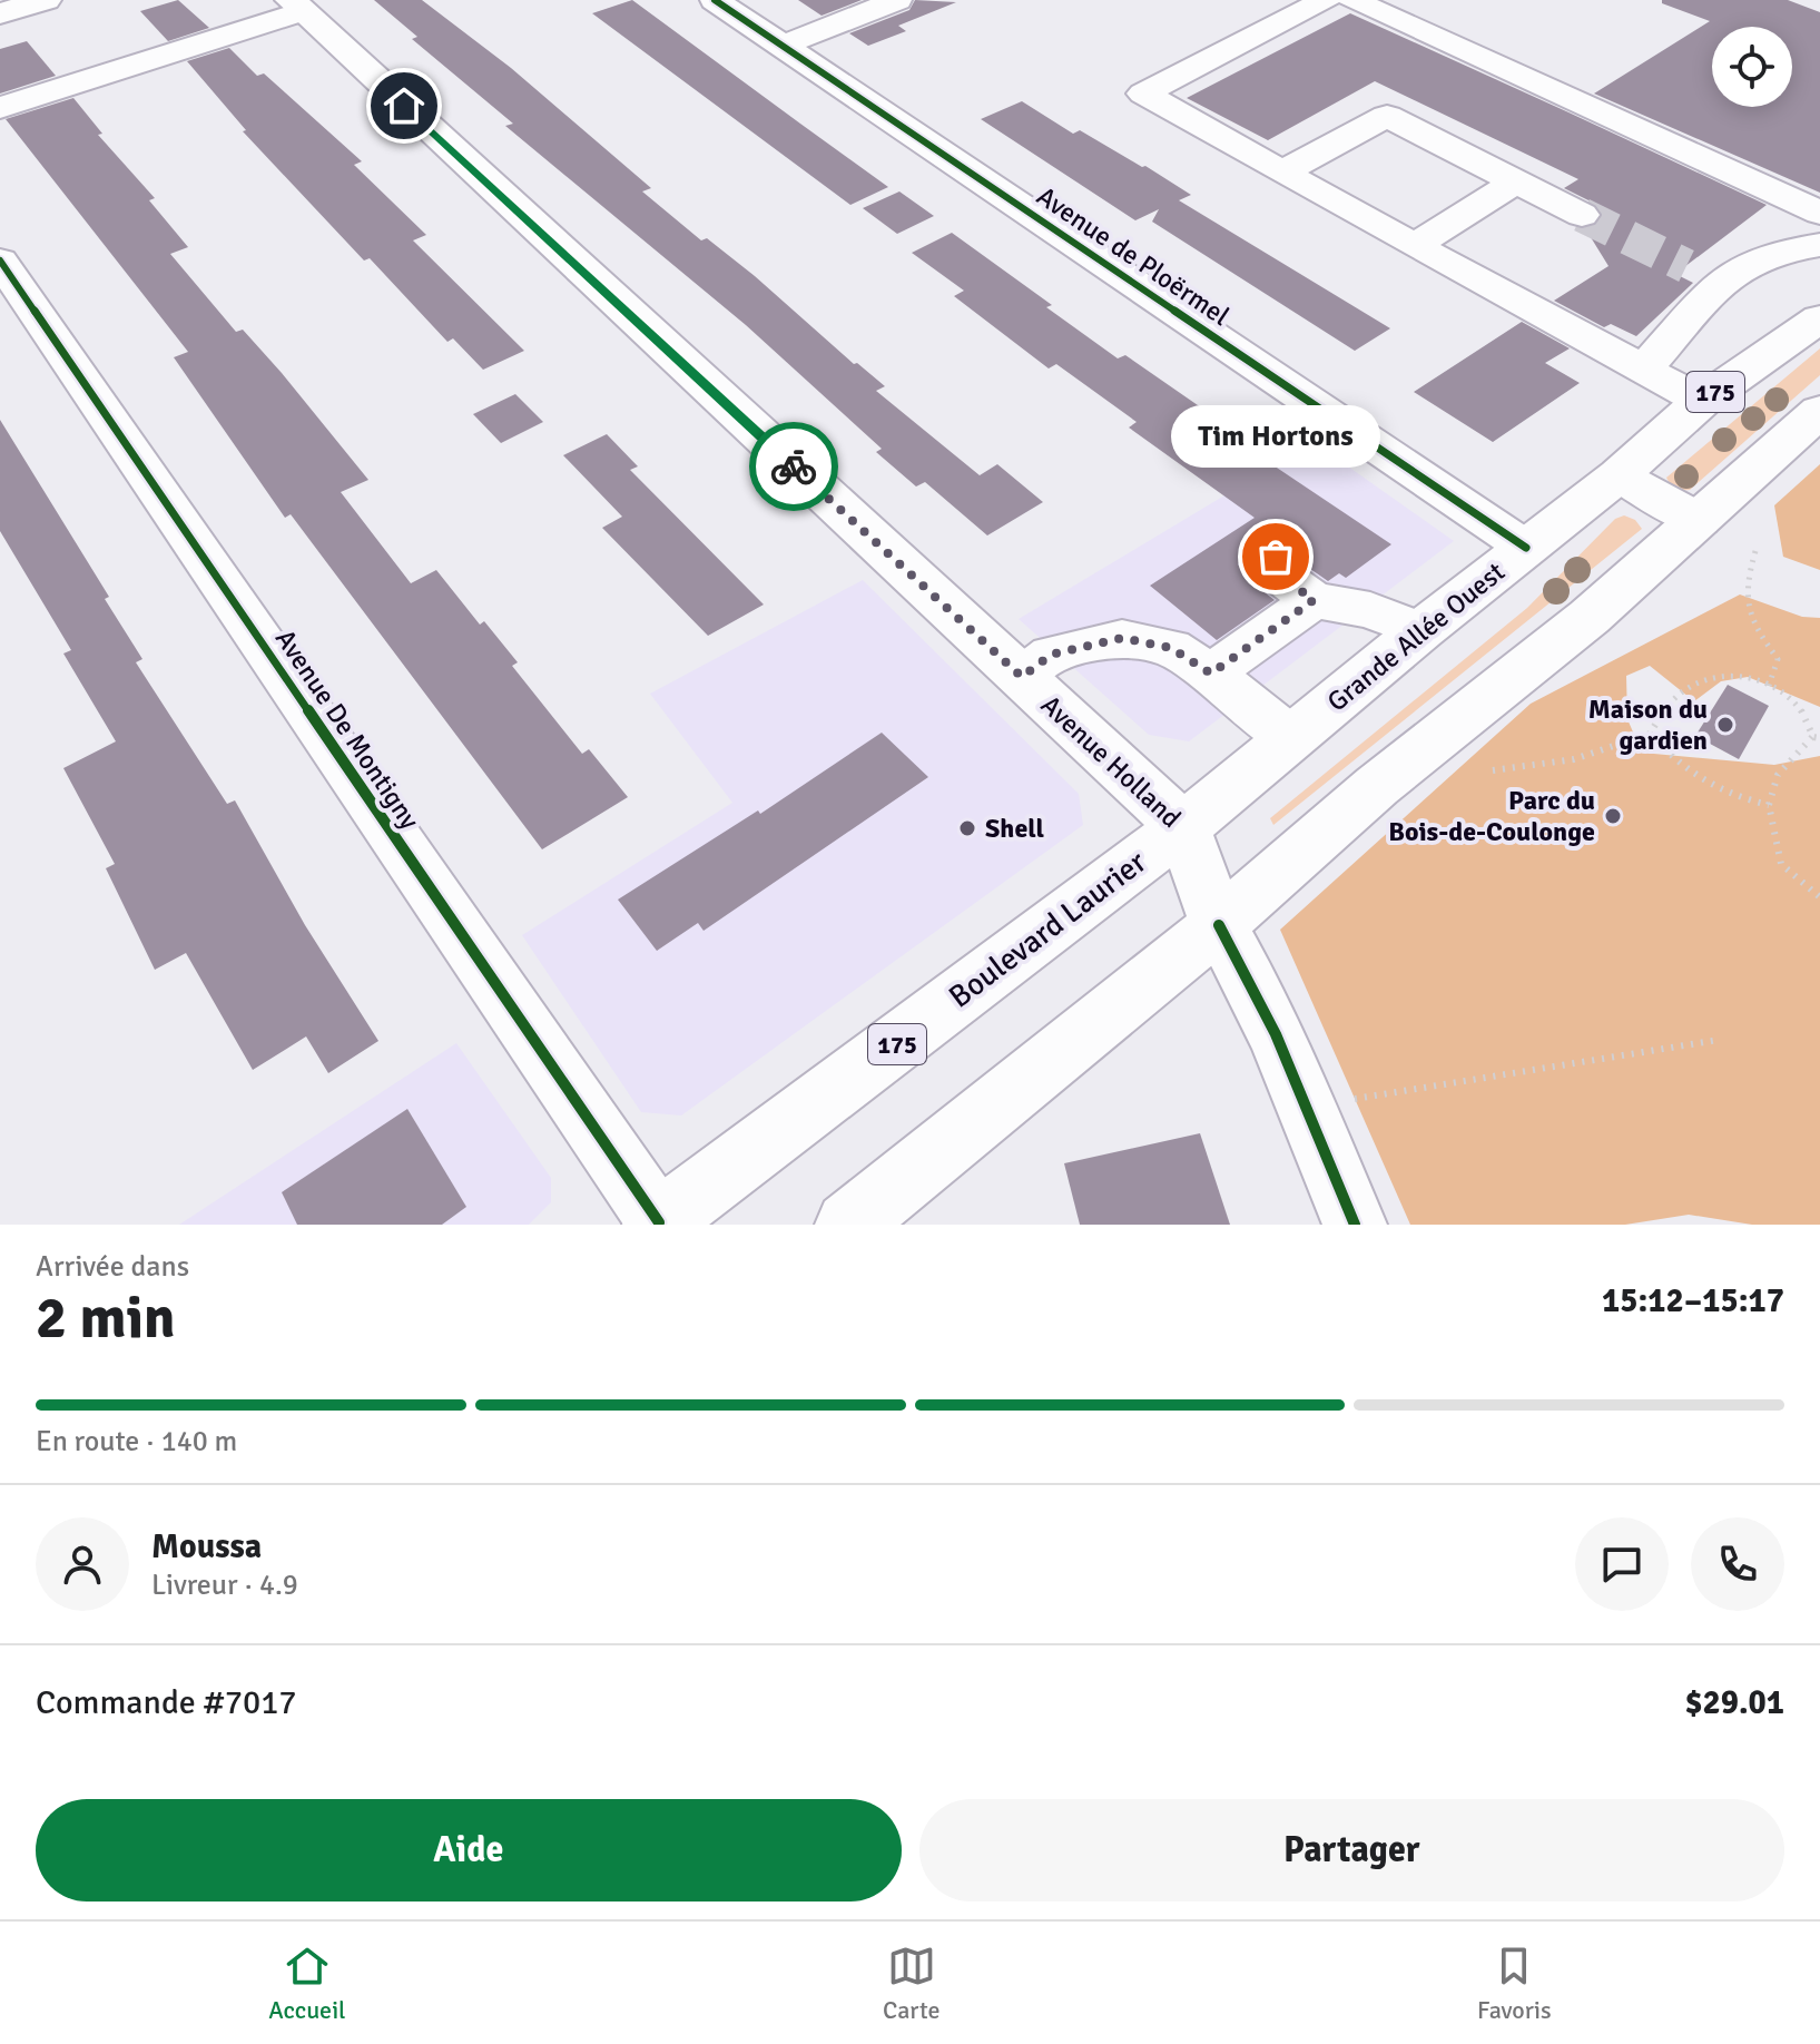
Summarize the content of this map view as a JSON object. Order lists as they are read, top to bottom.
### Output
{
  "streets": {
    "main road": [
      "175",
      "Grande Allée Ouest",
      "Avenue Holland",
      "Boulevard Laurier"
    ],
    "street": ["Avenue de Ploërmel", "Avenue De Montigny"]
  },
  "crossings": [
    ["Avenue de Ploërmel", "Grande Allée Ouest"],
    ["Grande Allée Ouest", "Avenue Holland"],
    ["Grande Allée Ouest", "Boulevard Laurier"],
    ["Avenue De Montigny", "Boulevard Laurier"],
    ["Avenue Holland", "Boulevard Laurier"]
  ],
  "places": [
    "Tim Hortons",
    "Maison du gardien",
    "Parc du Bois-de-Coulonge",
    "Shell"
  ],
  "page": {
    "bubble": "Tim Hortons",
    "heading": ["2 min", "Arrivée dans", "15:12–15:17"],
    "panel": [
      "Moussa",
      "Livreur · 4.9",
      "Commande #7017",
      "$29.01"
    ],
    "bar": "En route · 140 m",
    "buttons": ["Aide", "Partager"],
    "tabs": ["Accueil", "Carte", "Favoris"]
  }
}
